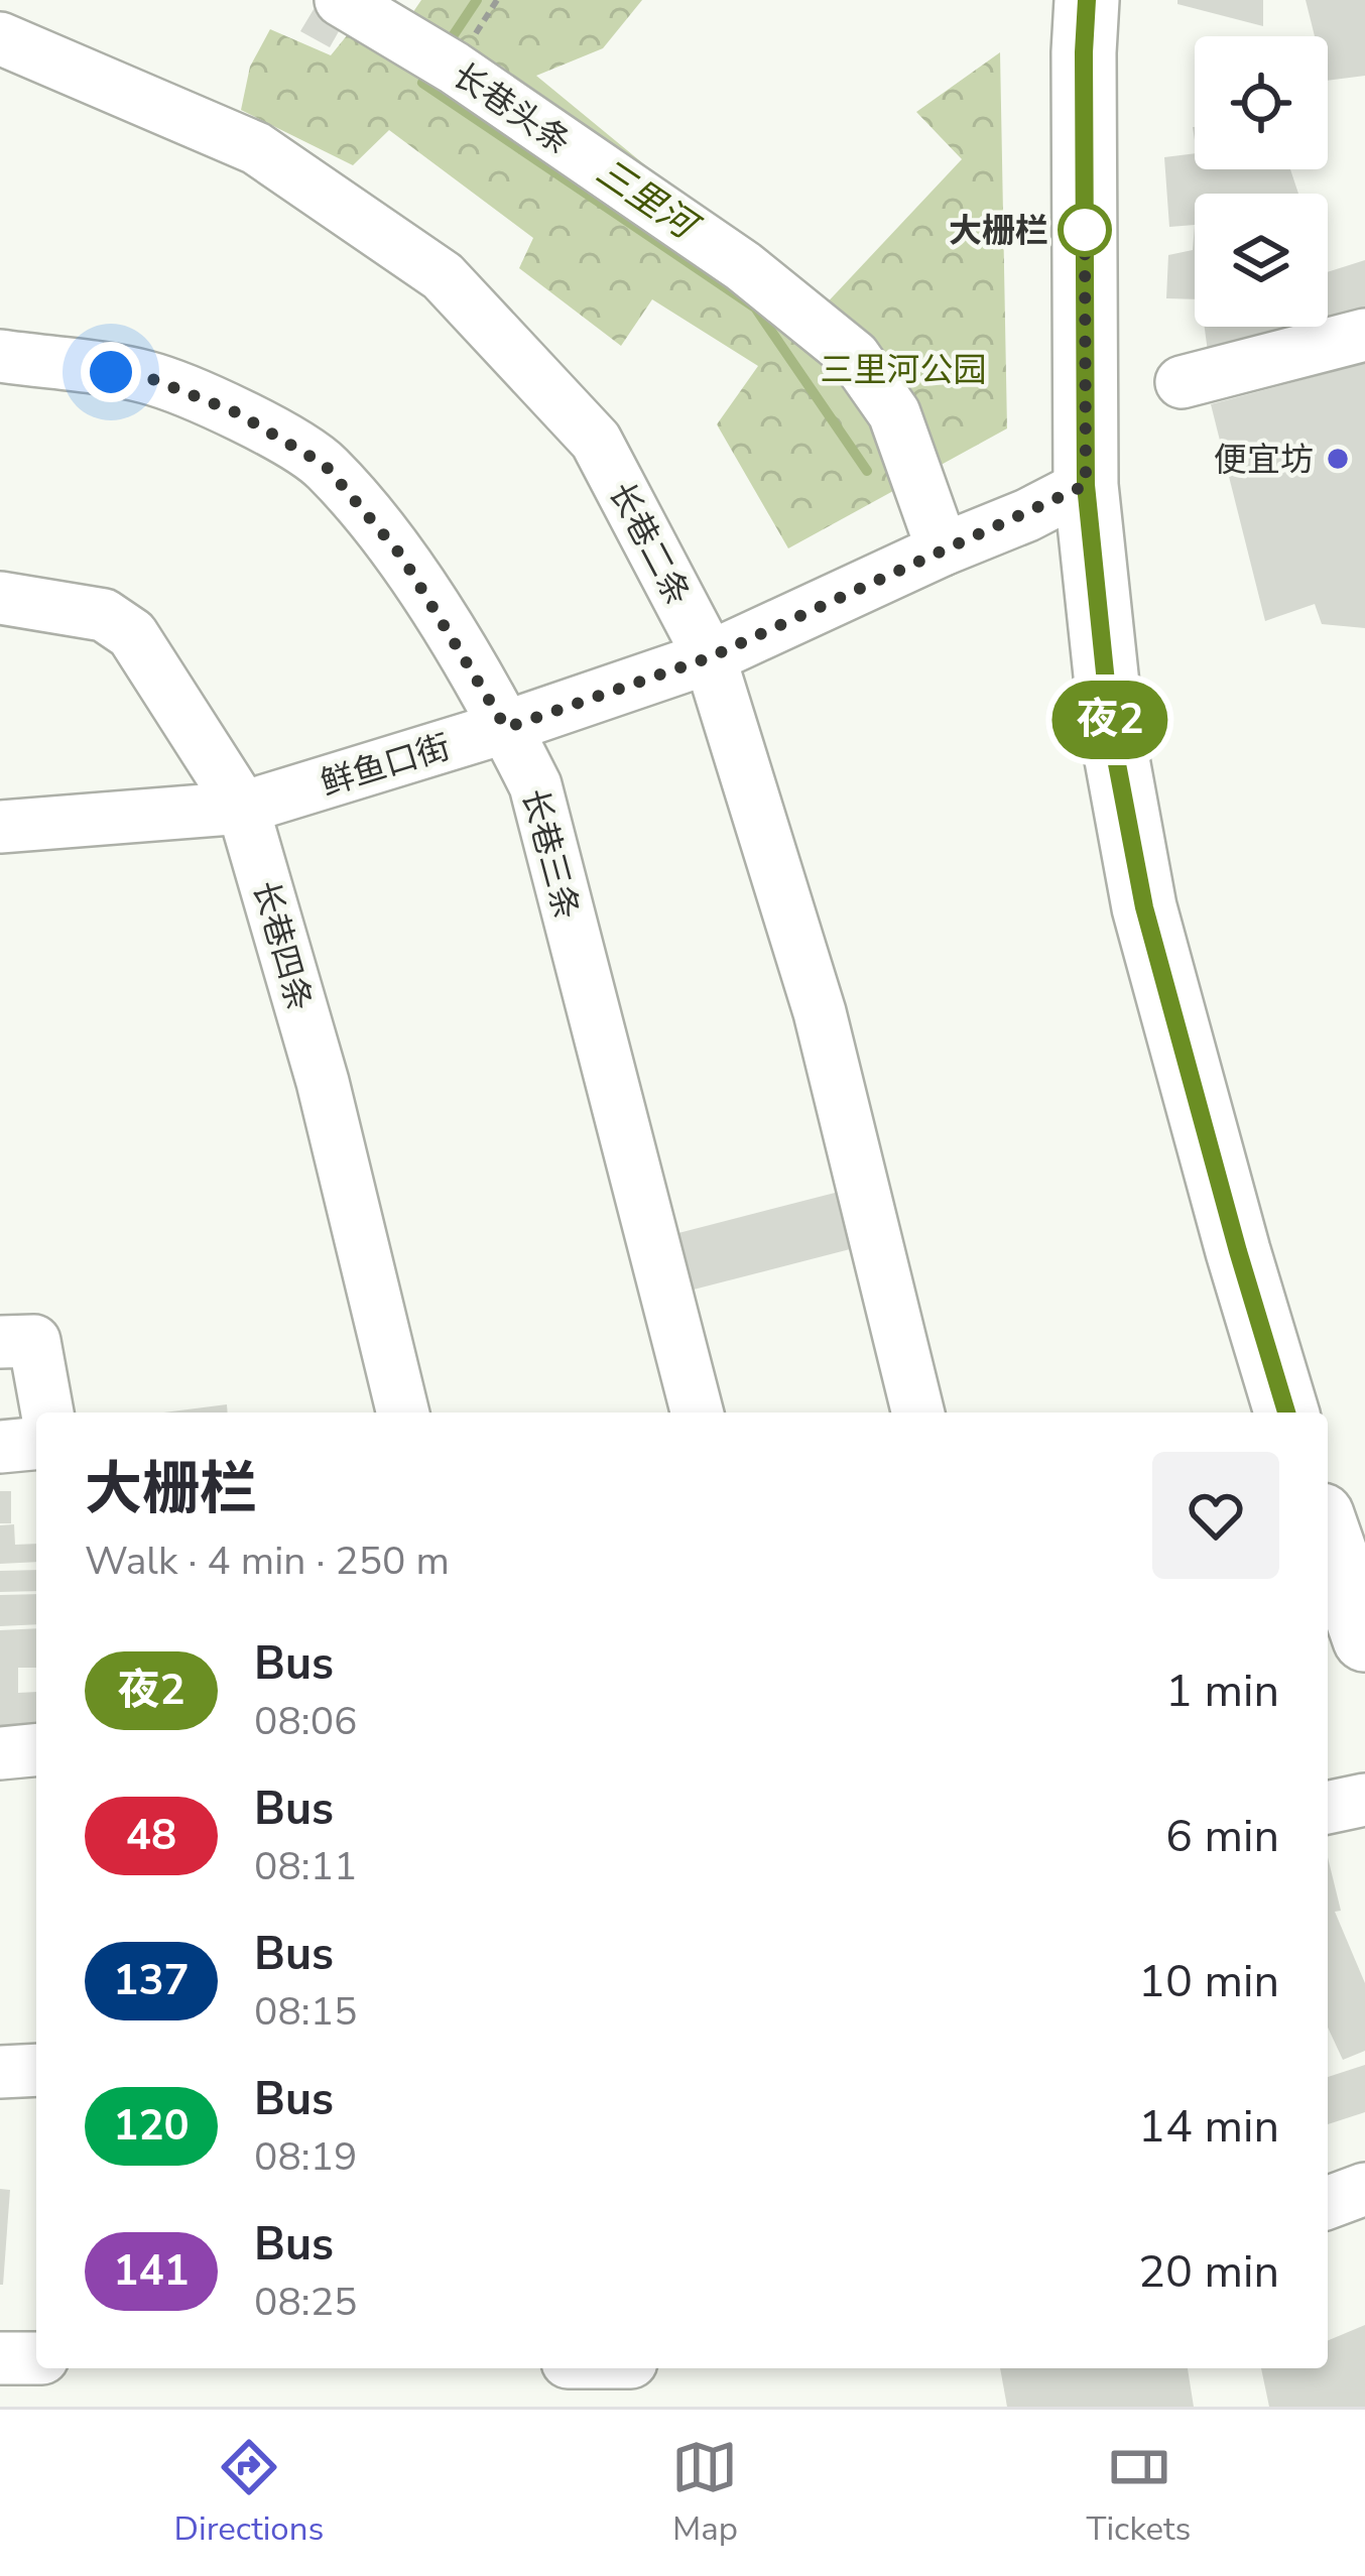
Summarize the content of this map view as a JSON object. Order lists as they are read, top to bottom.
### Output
{
  "streets": {
    "street": [
      "长巷头条",
      "长巷二条",
      "鲜鱼口街",
      "长巷三条",
      "长巷四条"
    ]
  },
  "crossings": [
    ["长巷头条", "鲜鱼口街"],
    ["长巷二条", "鲜鱼口街"],
    ["鲜鱼口街", "长巷三条"],
    ["鲜鱼口街", "长巷四条"]
  ],
  "water": ["三里河"],
  "parks": ["三里河公园"],
  "places": ["大栅栏", "便宜坊"],
  "lines": ["bus line 夜2"],
  "page": {
    "on_map": "夜2",
    "heading": ["大栅栏", "Walk · 4 min · 250 m"],
    "list": [
      {
        "mark": "夜2",
        "name": "Bus",
        "note": "08:06",
        "value": "1 min"
      },
      {
        "mark": "48",
        "name": "Bus",
        "note": "08:11",
        "value": "6 min"
      },
      {
        "mark": "137",
        "name": "Bus",
        "note": "08:15",
        "value": "10 min"
      },
      {
        "mark": "120",
        "name": "Bus",
        "note": "08:19",
        "value": "14 min"
      },
      {
        "mark": "141",
        "name": "Bus",
        "note": "08:25",
        "value": "20 min"
      }
    ],
    "tabs": ["Directions", "Map", "Tickets"]
  }
}
